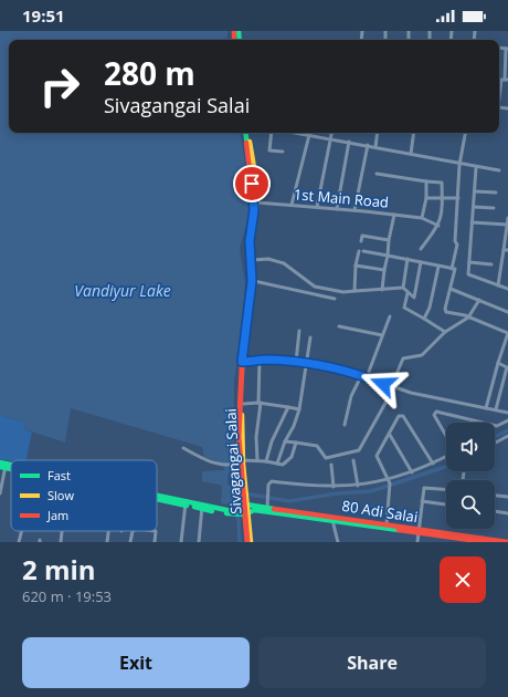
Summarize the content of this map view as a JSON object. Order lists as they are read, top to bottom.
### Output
{
  "streets": {
    "main road": ["Sivagangai Salai", "80 Adi Salai"],
    "street": ["1st Main Road"]
  },
  "crossings": [
    ["1st Main Road", "Sivagangai Salai"],
    ["Sivagangai Salai", "80 Adi Salai"]
  ],
  "water": ["Vandiyur Lake"],
  "legend": ["Fast", "Slow", "Jam"],
  "page": {
    "status": "19:51",
    "turn": ["280 m", "Sivagangai Salai"],
    "heading": ["2 min", "620 m · 19:53"],
    "buttons": ["Exit", "Share"]
  }
}
